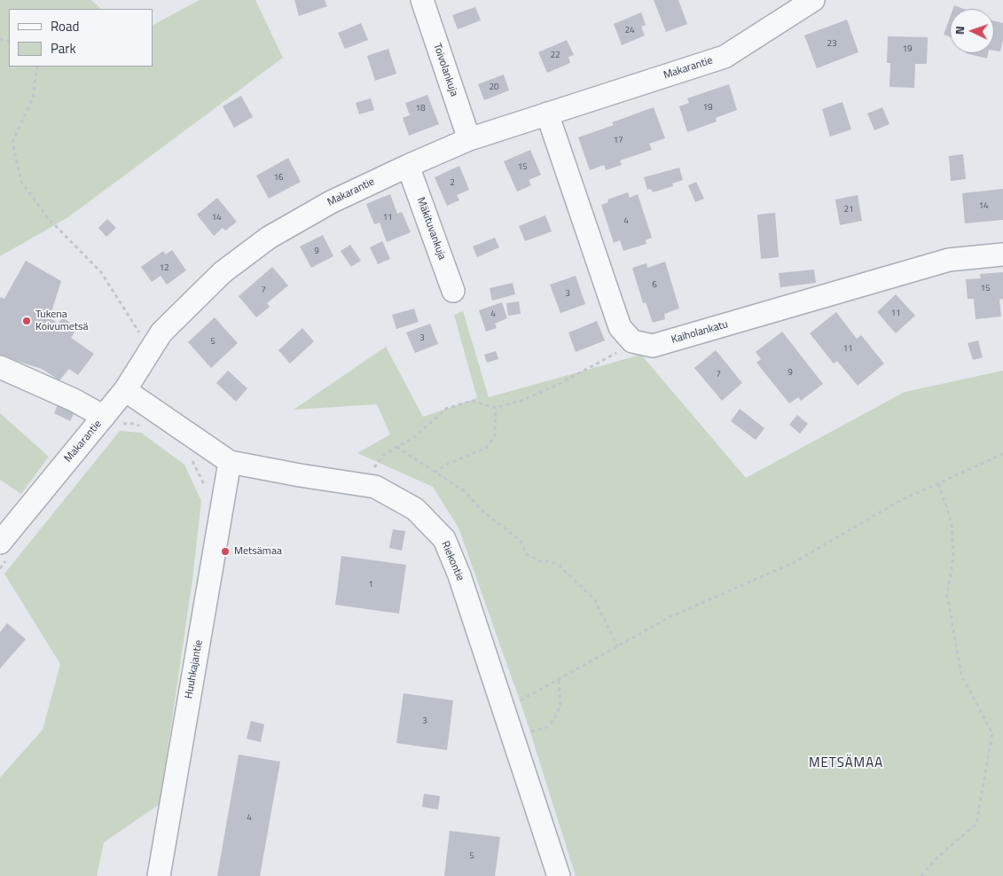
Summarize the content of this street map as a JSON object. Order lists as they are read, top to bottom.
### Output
{
  "streets": {
    "street": [
      "Makarantie",
      "Toivolankuja",
      "Mäkituvankuja",
      "Kaiholankatu",
      "Riekontie",
      "Huuhkajantie"
    ]
  },
  "crossings": [
    ["Makarantie", "Toivolankuja"],
    ["Makarantie", "Mäkituvankuja"],
    ["Makarantie", "Riekontie"],
    ["Riekontie", "Huuhkajantie"]
  ],
  "districts": ["METSÄMAA"],
  "places": ["Tukena Koivumetsä", "Metsämaa"],
  "house_numbers": [
    "24",
    "23",
    "19",
    "22",
    "20",
    "19",
    "18",
    "17",
    "15",
    "16",
    "2",
    "14",
    "21",
    "14",
    "11",
    "4",
    "9",
    "12",
    "6",
    "15",
    "7",
    "3",
    "11",
    "4",
    "3",
    "5",
    "11",
    "9",
    "7",
    "1",
    "3",
    "4",
    "5"
  ],
  "legend": ["Road", "Park"],
  "north": "left"
}
